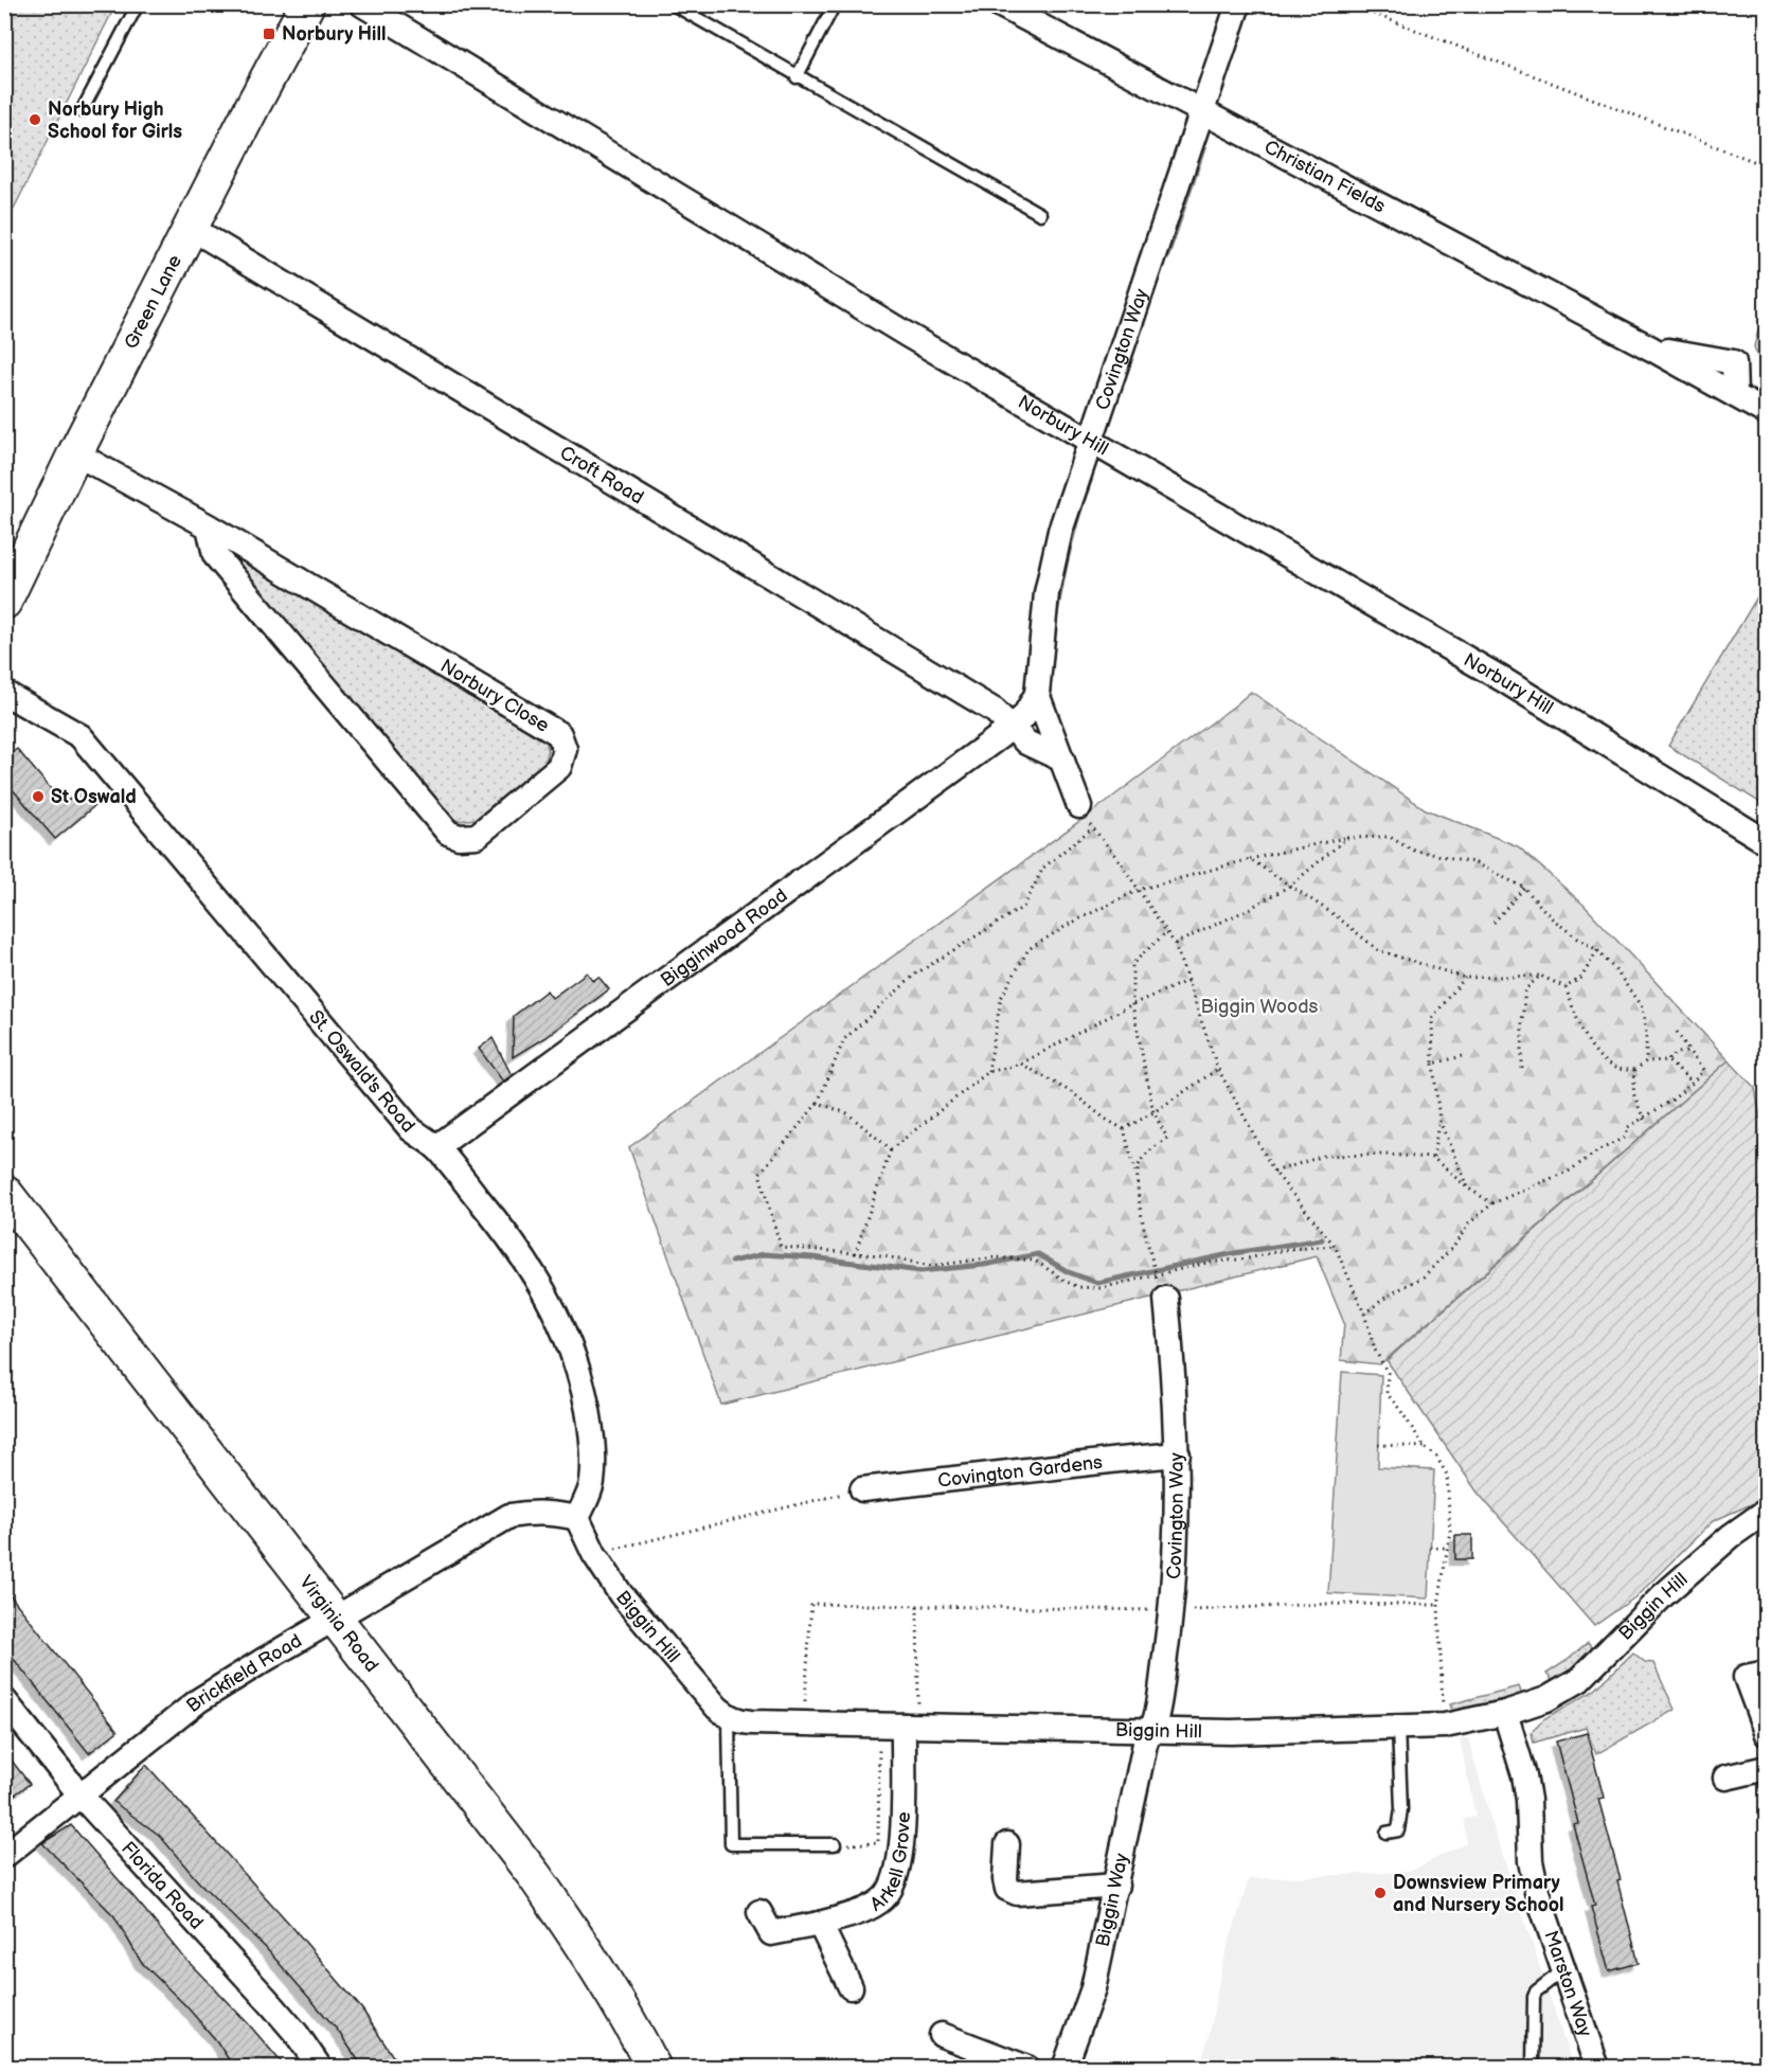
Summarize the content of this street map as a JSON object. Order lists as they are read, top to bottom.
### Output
{
  "streets": {
    "street": [
      "Christian Fields",
      "Green Lane",
      "Covington Way",
      "Norbury Hill",
      "Croft Road",
      "Norbury Close",
      "Bigginwood Road",
      "St. Oswald's Road",
      "Covington Gardens",
      "Biggin Hill",
      "Virginia Road",
      "Brickfield Road",
      "Arkell Grove",
      "Florida Road",
      "Biggin Way",
      "Marston Way"
    ]
  },
  "crossings": [
    ["Christian Fields", "Covington Way"],
    ["Green Lane", "Croft Road"],
    ["Green Lane", "Norbury Close"],
    ["Covington Way", "Norbury Hill"],
    ["Covington Way", "Croft Road"],
    ["Covington Way", "Bigginwood Road"],
    ["Covington Way", "Covington Gardens"],
    ["Covington Way", "Biggin Hill"],
    ["Covington Way", "Biggin Way"],
    ["Croft Road", "Bigginwood Road"],
    ["Bigginwood Road", "St. Oswald's Road"],
    ["St. Oswald's Road", "Biggin Hill"],
    ["St. Oswald's Road", "Brickfield Road"],
    ["Biggin Hill", "Brickfield Road"],
    ["Biggin Hill", "Arkell Grove"],
    ["Biggin Hill", "Biggin Way"],
    ["Biggin Hill", "Marston Way"],
    ["Virginia Road", "Brickfield Road"],
    ["Brickfield Road", "Florida Road"]
  ],
  "parks": ["Biggin Woods"],
  "places": {
    "transit": ["Norbury Hill"],
    "other": ["Norbury High School for Girls", "St Oswald", "Downsview Primary and Nursery School"]
  }
}
